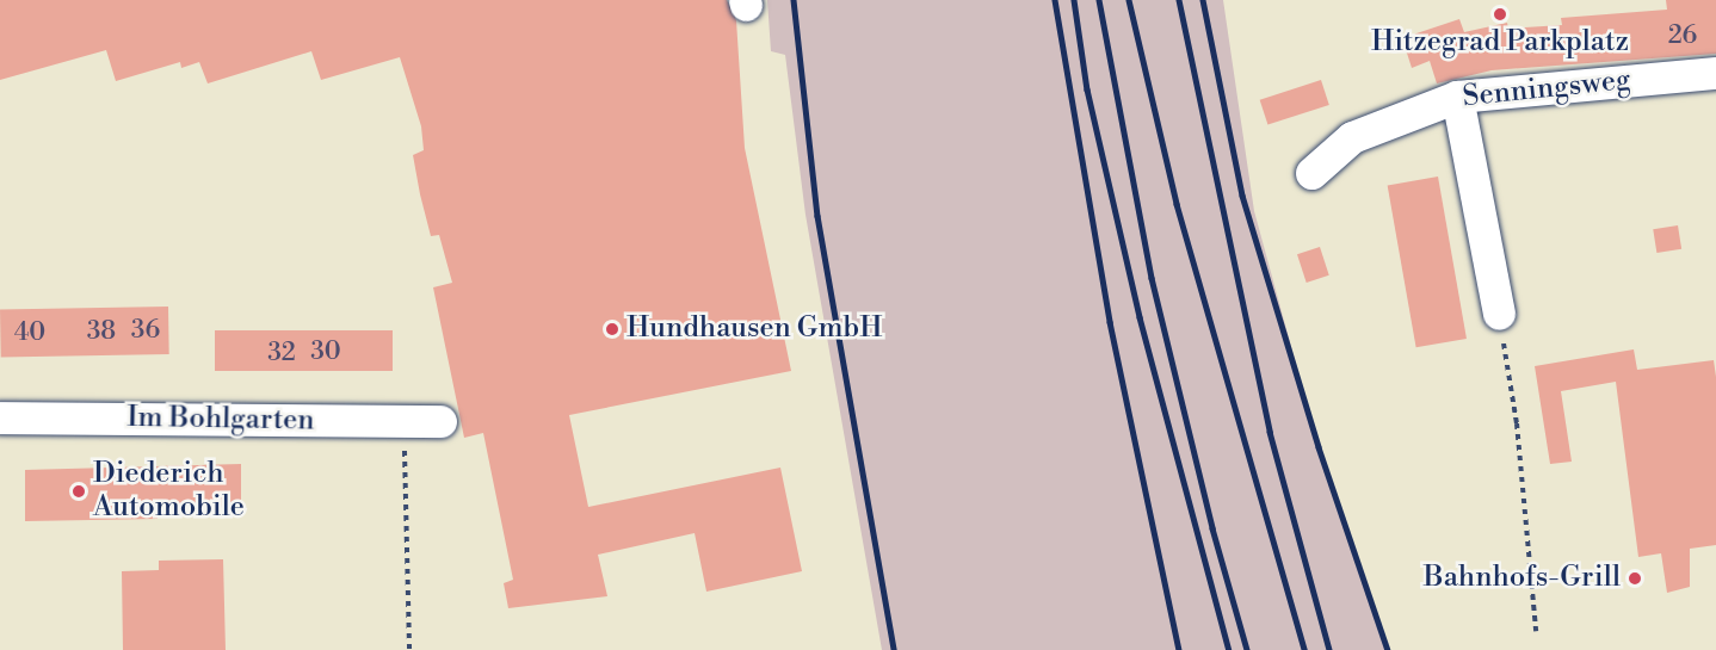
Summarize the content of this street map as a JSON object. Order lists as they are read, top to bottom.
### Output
{
  "streets": {
    "street": ["Senningsweg", "Im Bohlgarten"]
  },
  "places": [
    "Hitzegrad Parkplatz",
    "Hundhausen GmbH",
    "Diederich Automobile",
    "Bahnhofs-Grill"
  ],
  "house_numbers": [
    "26",
    "36",
    "38",
    "40",
    "30",
    "32"
  ]
}
